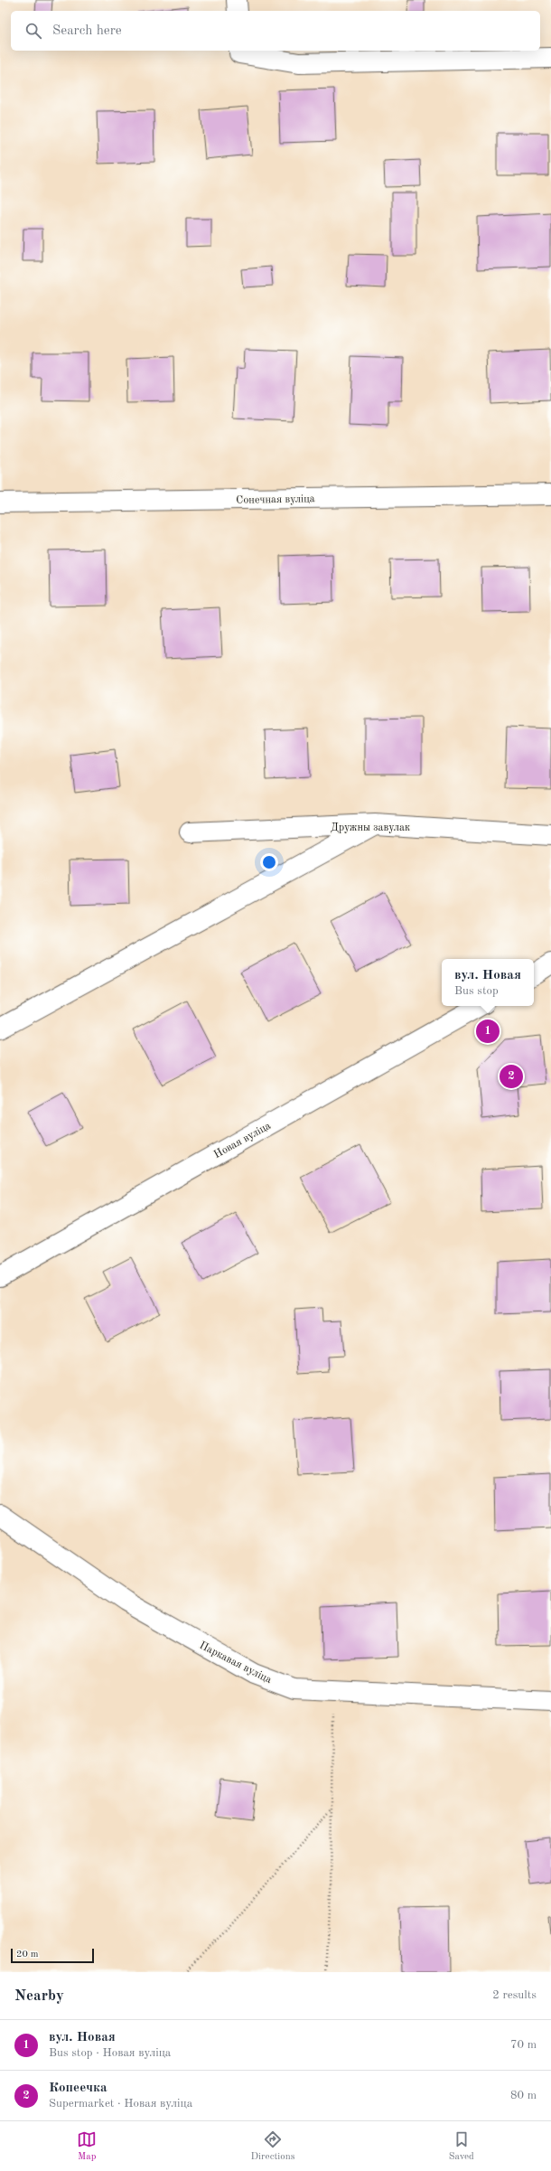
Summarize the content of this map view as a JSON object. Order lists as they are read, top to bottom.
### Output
{
  "streets": {
    "street": [
      "Сонечная вуліца",
      "Дружны завулак",
      "Новая вуліца",
      "Паркавая вуліца"
    ]
  },
  "scale_bar": "20 m",
  "page": {
    "search": "Search here",
    "popup": ["вул. Новая", "Bus stop"],
    "pins": ["1", "2"],
    "scale": "20 m",
    "heading": ["Nearby", "2 results"],
    "list": [
      {
        "mark": "1",
        "name": "вул. Новая",
        "note": "Bus stop · Новая вуліца",
        "value": "70 m"
      },
      {
        "mark": "2",
        "name": "Копеечка",
        "note": "Supermarket · Новая вуліца",
        "value": "80 m"
      }
    ],
    "nav": ["Map", "Directions", "Saved"]
  }
}
